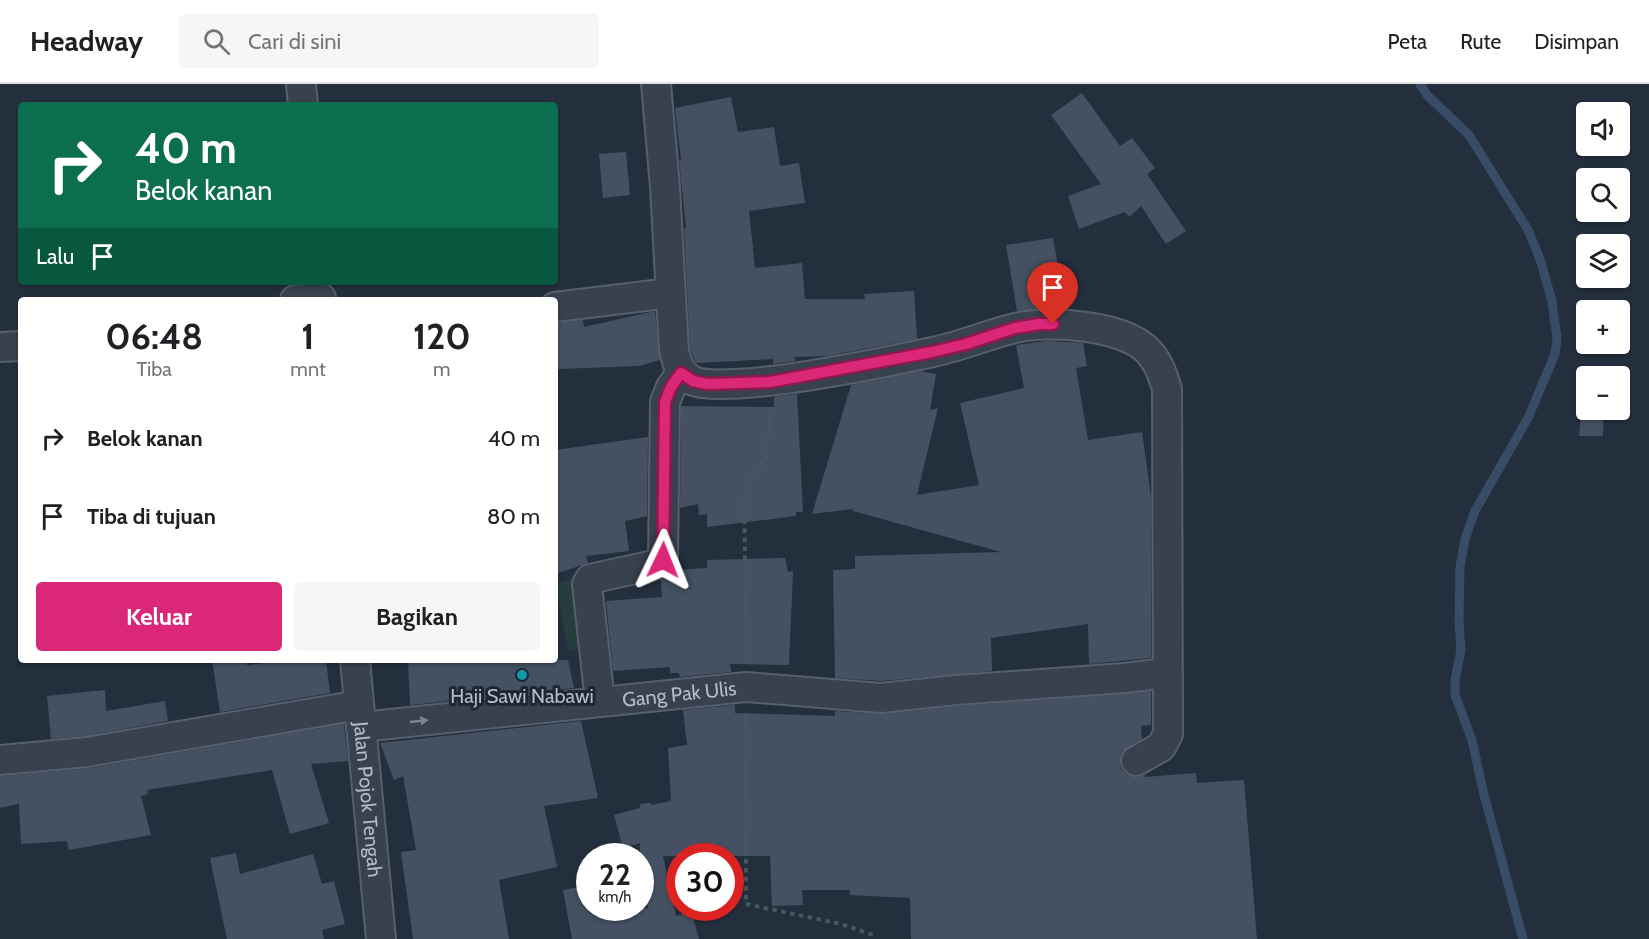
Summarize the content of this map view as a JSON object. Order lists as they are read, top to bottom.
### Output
{
  "streets": {
    "street": ["Gang Pak Ulis", "Jalan Pojok Tengah"]
  },
  "crossings": [
    ["Gang Pak Ulis", "Jalan Pojok Tengah"]
  ],
  "places": ["Haji Sawi Nabawi"],
  "page": {
    "header": "Headway",
    "search": "Cari di sini",
    "nav": ["Peta", "Rute", "Disimpan"],
    "map_buttons": ["+", "−"],
    "turn": ["40 m", "Belok kanan"],
    "then": "Lalu",
    "eta": [
      "06:48",
      "Tiba",
      "1",
      "mnt",
      "120",
      "m"
    ],
    "list": [
      {
        "name": "Belok kanan",
        "value": "40 m"
      },
      {
        "name": "Tiba di tujuan",
        "value": "80 m"
      }
    ],
    "buttons": ["Keluar", "Bagikan"],
    "speed": "22 km/h",
    "limit": "30"
  }
}
